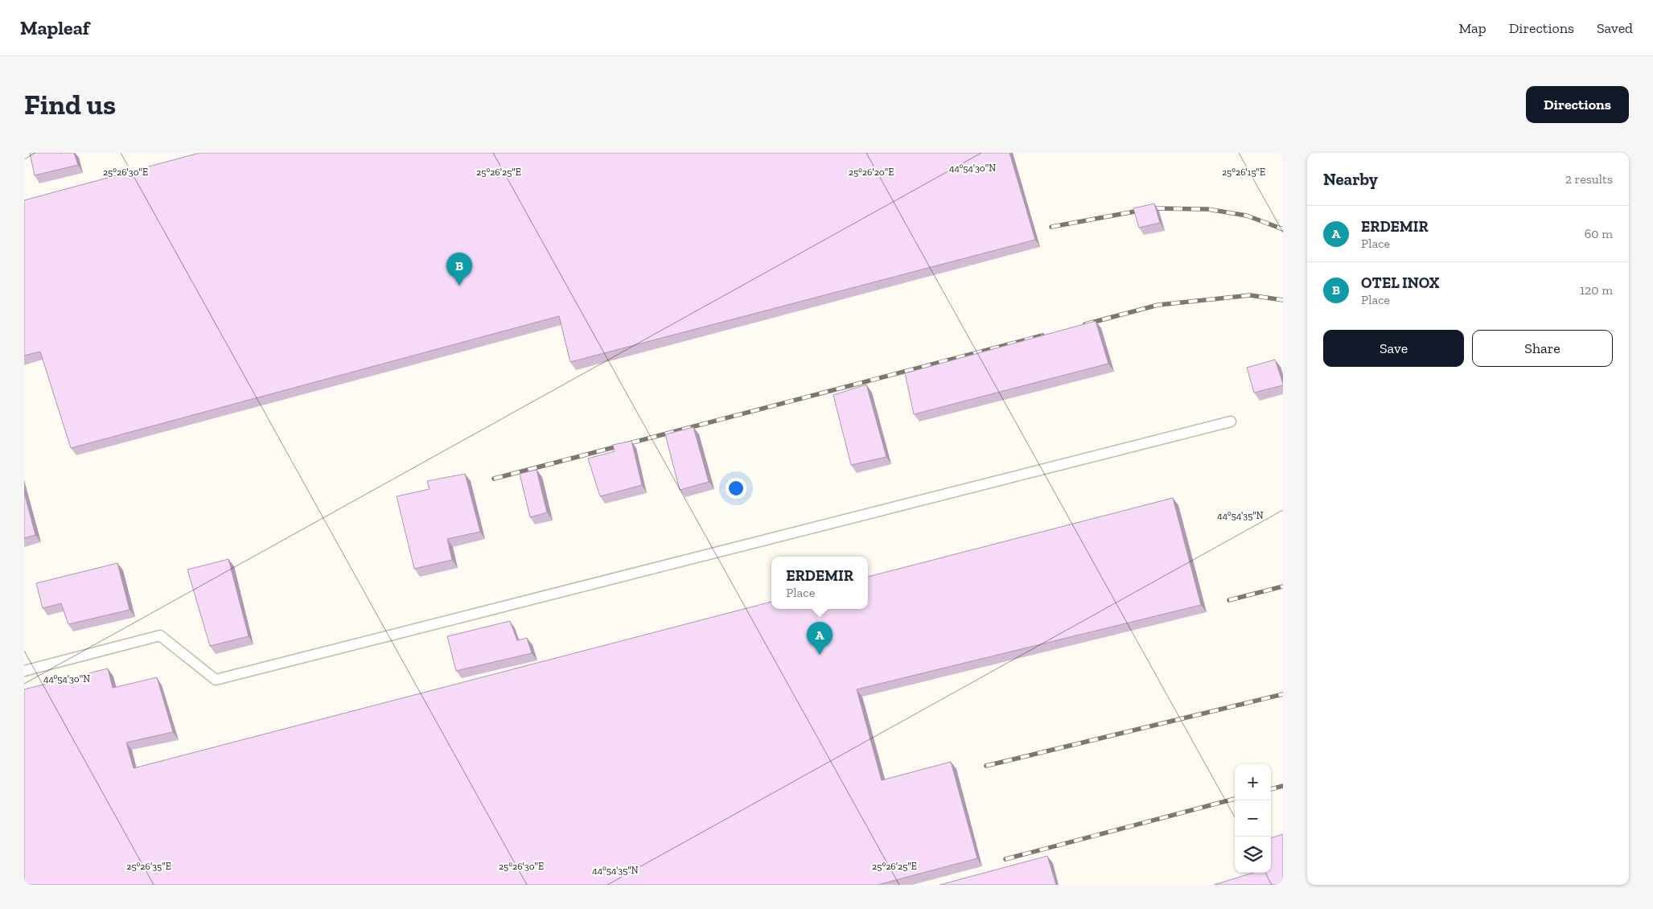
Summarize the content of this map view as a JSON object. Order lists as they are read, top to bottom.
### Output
{
  "page": {
    "header": "Mapleaf",
    "nav": ["Map", "Directions", "Saved"],
    "buttons": [
      "Directions",
      ["Save", "Share"]
    ],
    "title": "Find us",
    "heading": ["Nearby", "2 results"],
    "list": [
      {
        "mark": "A",
        "name": "ERDEMIR",
        "note": "Place",
        "value": "60 m"
      },
      {
        "mark": "B",
        "name": "OTEL INOX",
        "note": "Place",
        "value": "120 m"
      }
    ],
    "pins": ["B", "A"],
    "popup": ["ERDEMIR", "Place"],
    "map_buttons": ["+", "−"]
  },
  "coordinates": [
    "44°54'30\"N",
    "25°26'30\"E",
    "25°26'25\"E",
    "25°26'20\"E",
    "25°26'15\"E",
    "44°54'35\"N",
    "25°26'35\"E"
  ]
}
